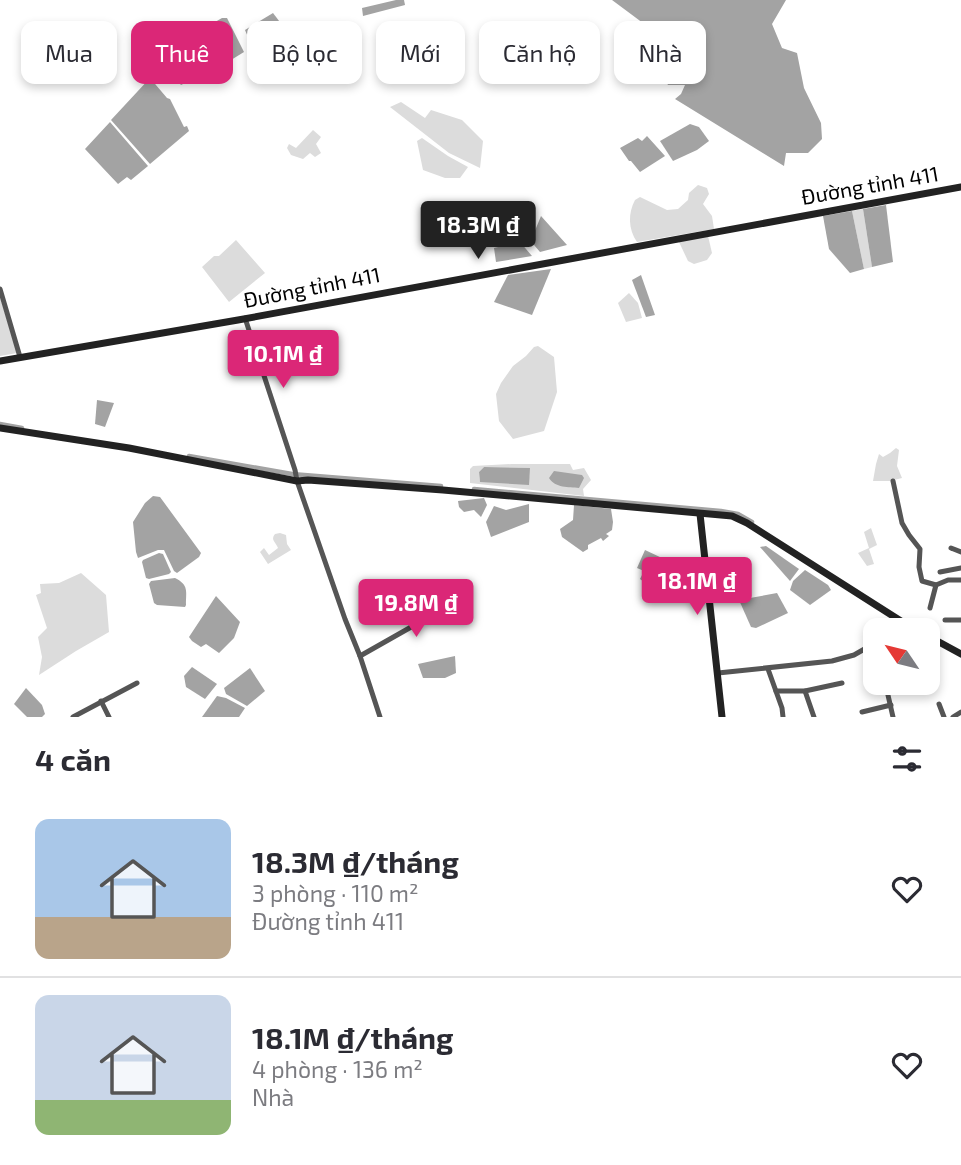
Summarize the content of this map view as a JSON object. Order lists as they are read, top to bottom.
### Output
{
  "streets": {
    "main road": ["Đường tỉnh 411"]
  },
  "north": "top left",
  "page": {
    "chip": [
      "Mua",
      "Thuê",
      "Bộ lọc",
      "Mới",
      "Căn hộ",
      "Nhà"
    ],
    "price": [
      "18.3M ₫",
      "10.1M ₫",
      "18.1M ₫",
      "19.8M ₫"
    ],
    "heading": "4 căn",
    "list": [
      {
        "name": "18.3M ₫/tháng",
        "note": "3 phòng · 110 m² · Đường tỉnh 411"
      },
      {
        "name": "18.1M ₫/tháng",
        "note": "4 phòng · 136 m² · Nhà"
      }
    ]
  }
}
